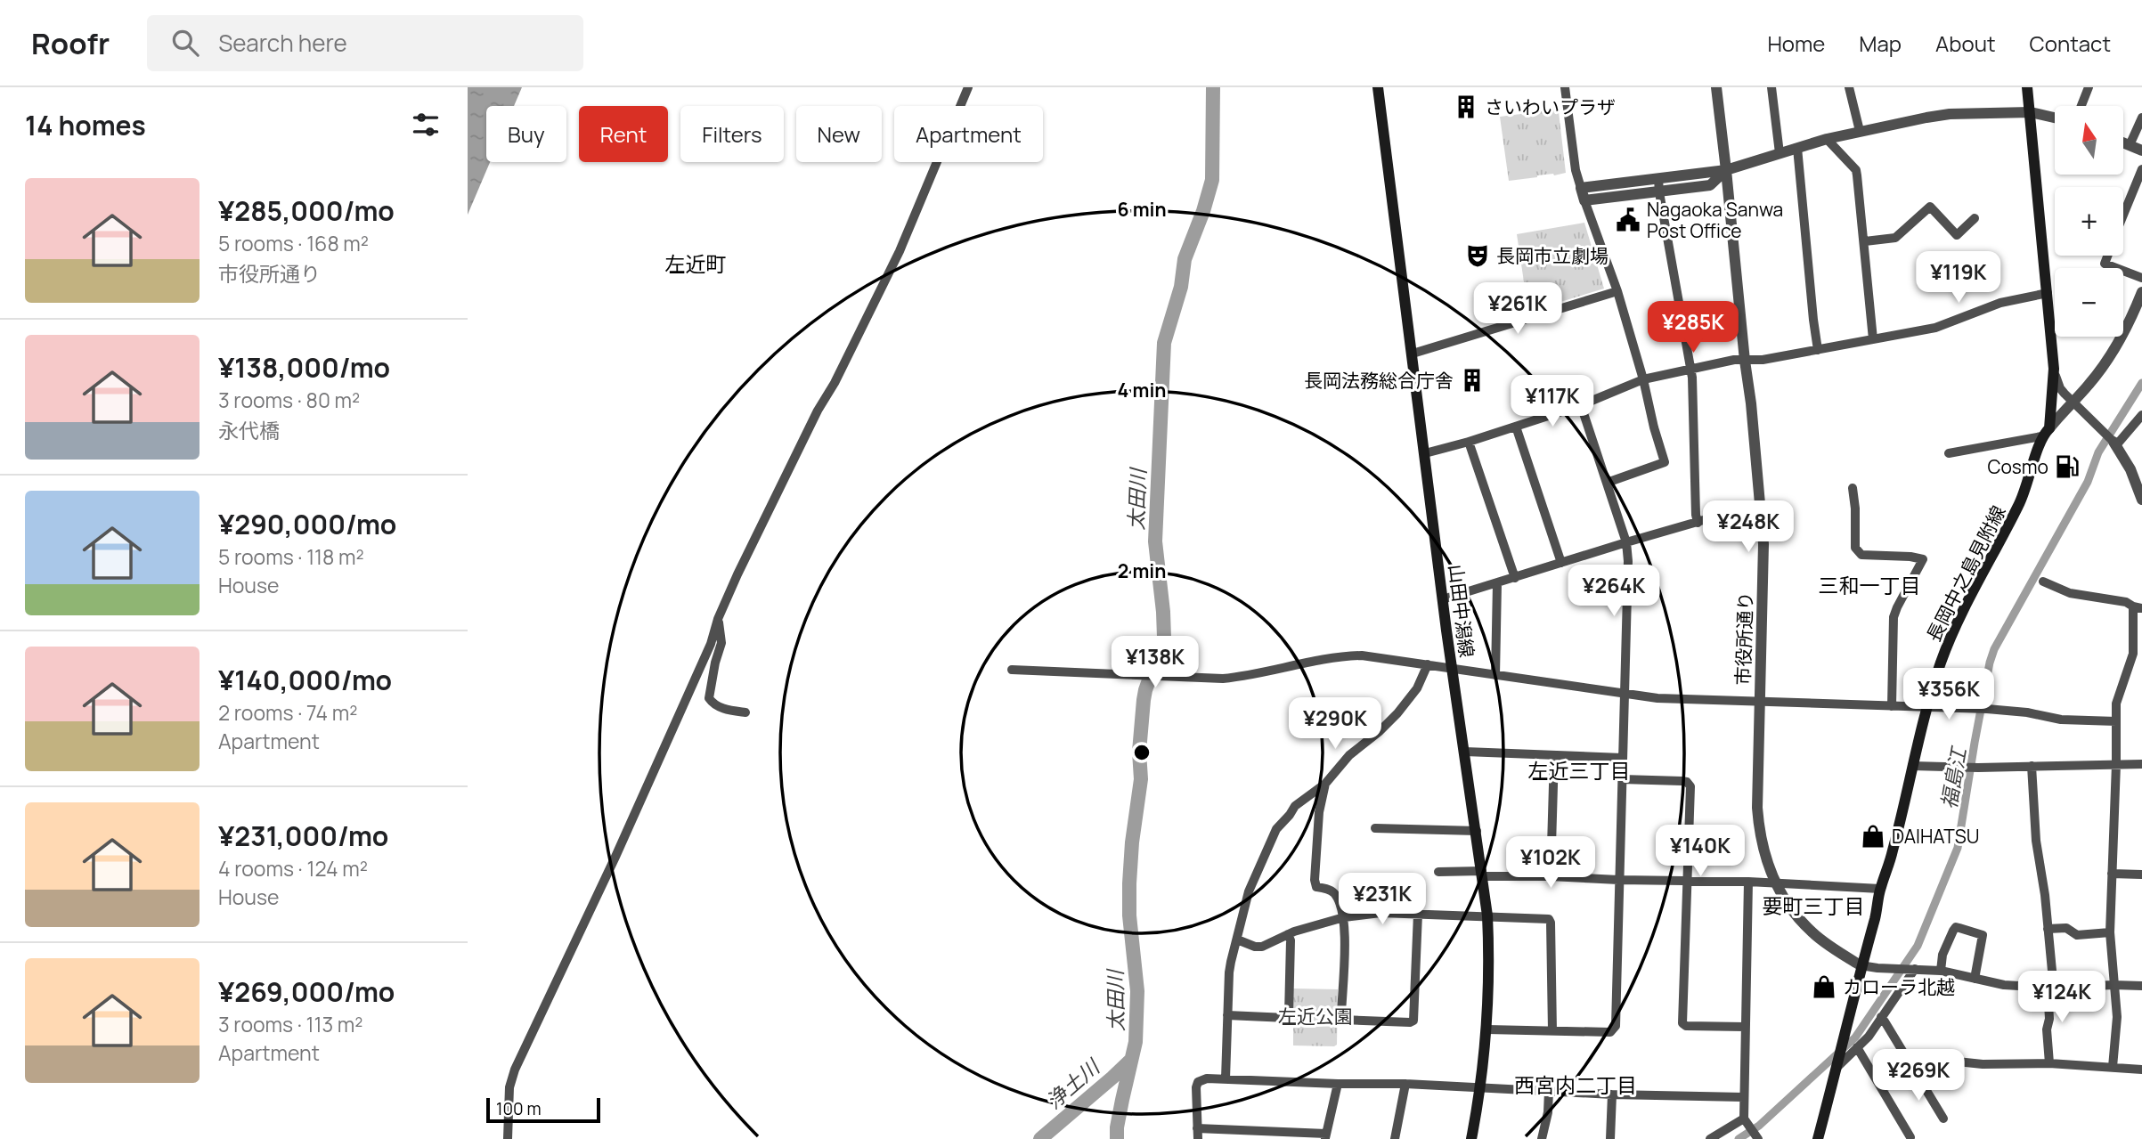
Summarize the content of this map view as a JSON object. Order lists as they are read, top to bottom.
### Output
{
  "streets": {
    "main road": ["長岡中之島見附線", "山田中潟線"],
    "street": ["市役所通り"]
  },
  "crossings": [
    ["長岡中之島見附線", "市役所通り"]
  ],
  "districts": [
    "左近町",
    "三和一丁目",
    "左近三丁目",
    "要町三丁目",
    "西宮内二丁目"
  ],
  "water": ["太田川", "福島江", "浄土川"],
  "parks": ["左近公園"],
  "places": {
    "building": ["さいわいプラザ", "長岡法務総合庁舎"],
    "public building": ["Nagaoka Sanwa Post Office"],
    "theatre": ["長岡市立劇場"],
    "fuel station": ["Cosmo"],
    "shop": ["DAIHATSU", "カローラ北越"]
  },
  "scale_bar": "100 m",
  "north": "top",
  "page": {
    "header": "Roofr",
    "search": "Search here",
    "nav": [
      "Home",
      "Map",
      "About",
      "Contact"
    ],
    "heading": "14 homes",
    "map_buttons": ["+", "−"],
    "chip": [
      "Buy",
      "Rent",
      "Filters",
      "New",
      "Apartment"
    ],
    "list": [
      {
        "name": "¥285,000/mo",
        "note": "5 rooms · 168 m² · 市役所通り"
      },
      {
        "name": "¥138,000/mo",
        "note": "3 rooms · 80 m² · 永代橋"
      },
      {
        "name": "¥290,000/mo",
        "note": "5 rooms · 118 m² · House"
      },
      {
        "name": "¥140,000/mo",
        "note": "2 rooms · 74 m² · Apartment"
      },
      {
        "name": "¥231,000/mo",
        "note": "4 rooms · 124 m² · House"
      },
      {
        "name": "¥269,000/mo",
        "note": "3 rooms · 113 m² · Apartment"
      }
    ],
    "price": [
      "¥119K",
      "¥261K",
      "¥285K",
      "¥117K",
      "¥248K",
      "¥264K",
      "¥138K",
      "¥356K",
      "¥290K",
      "¥140K",
      "¥102K",
      "¥231K",
      "¥124K",
      "¥269K"
    ],
    "scale": "100 m"
  },
  "rings": ["6 min", "4 min", "2 min"]
}
